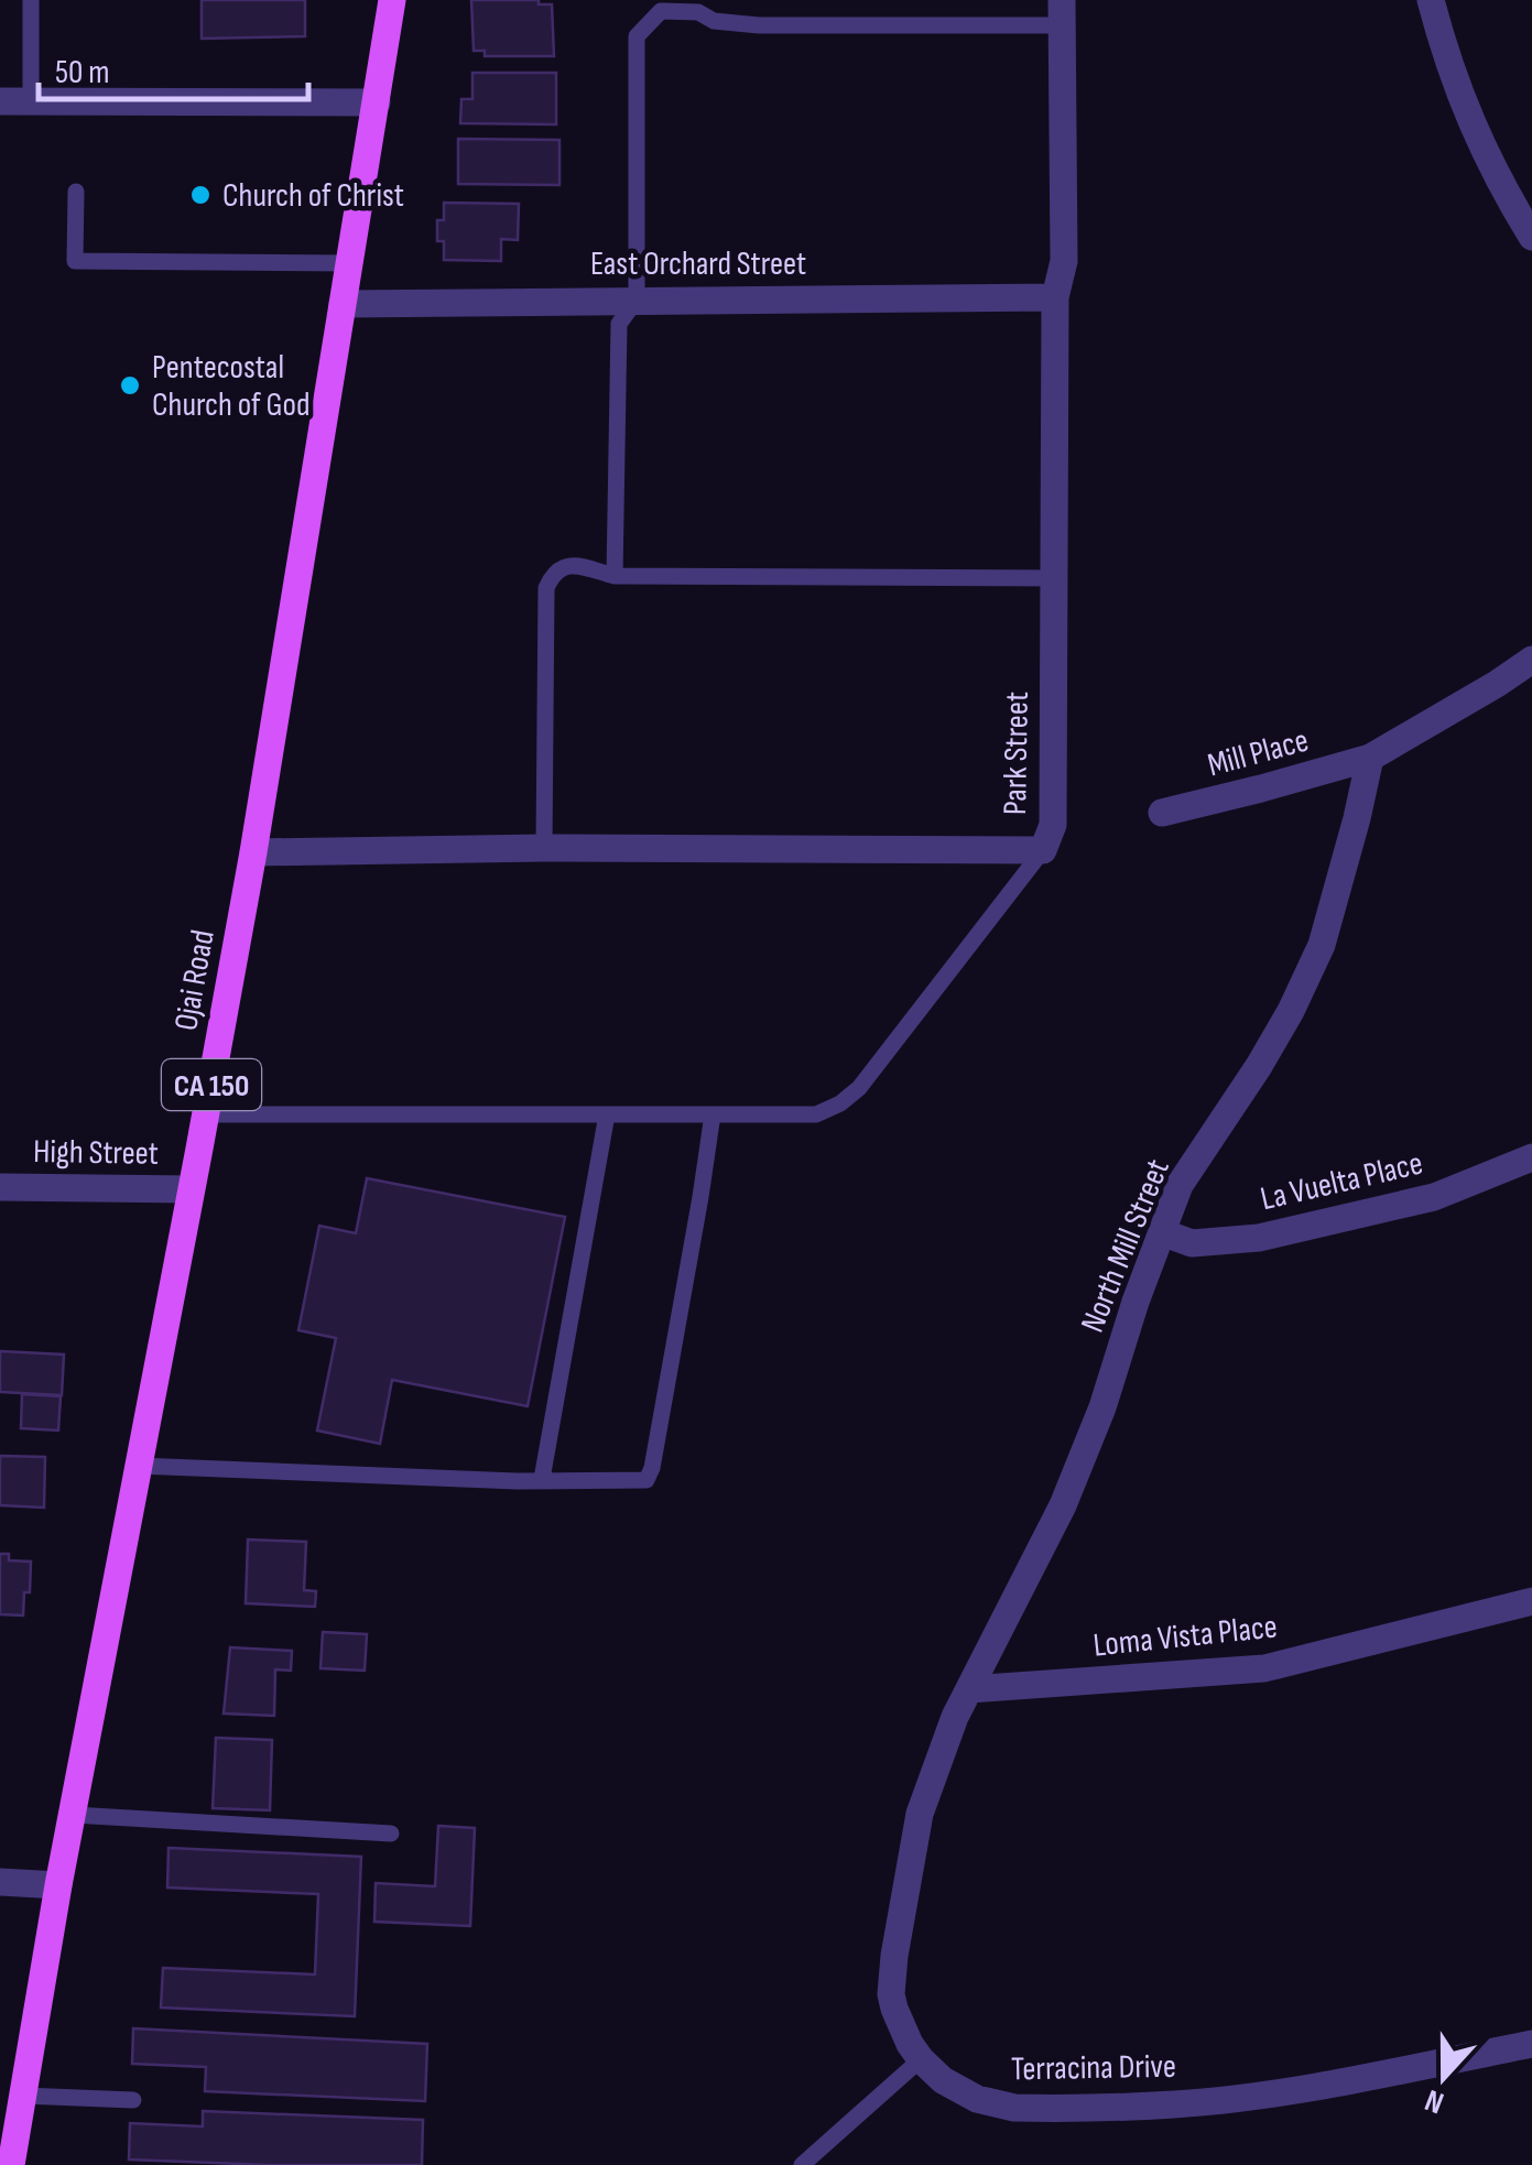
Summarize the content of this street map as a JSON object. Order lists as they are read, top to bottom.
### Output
{
  "streets": {
    "main road": ["Ojai Road", "CA 150"],
    "street": [
      "East Orchard Street",
      "Mill Place",
      "Park Street",
      "High Street",
      "La Vuelta Place",
      "North Mill Street",
      "Loma Vista Place",
      "Terracina Drive"
    ]
  },
  "crossings": [
    ["East Orchard Street", "Park Street"],
    ["East Orchard Street", "Ojai Road"],
    ["Mill Place", "North Mill Street"],
    ["Park Street", "Ojai Road"],
    ["Ojai Road", "High Street"],
    ["La Vuelta Place", "North Mill Street"],
    ["North Mill Street", "Loma Vista Place"],
    ["North Mill Street", "Terracina Drive"]
  ],
  "places": ["Church of Christ", "Pentecostal Church of God"],
  "scale_bar": "50 m",
  "north": "bottom"
}
